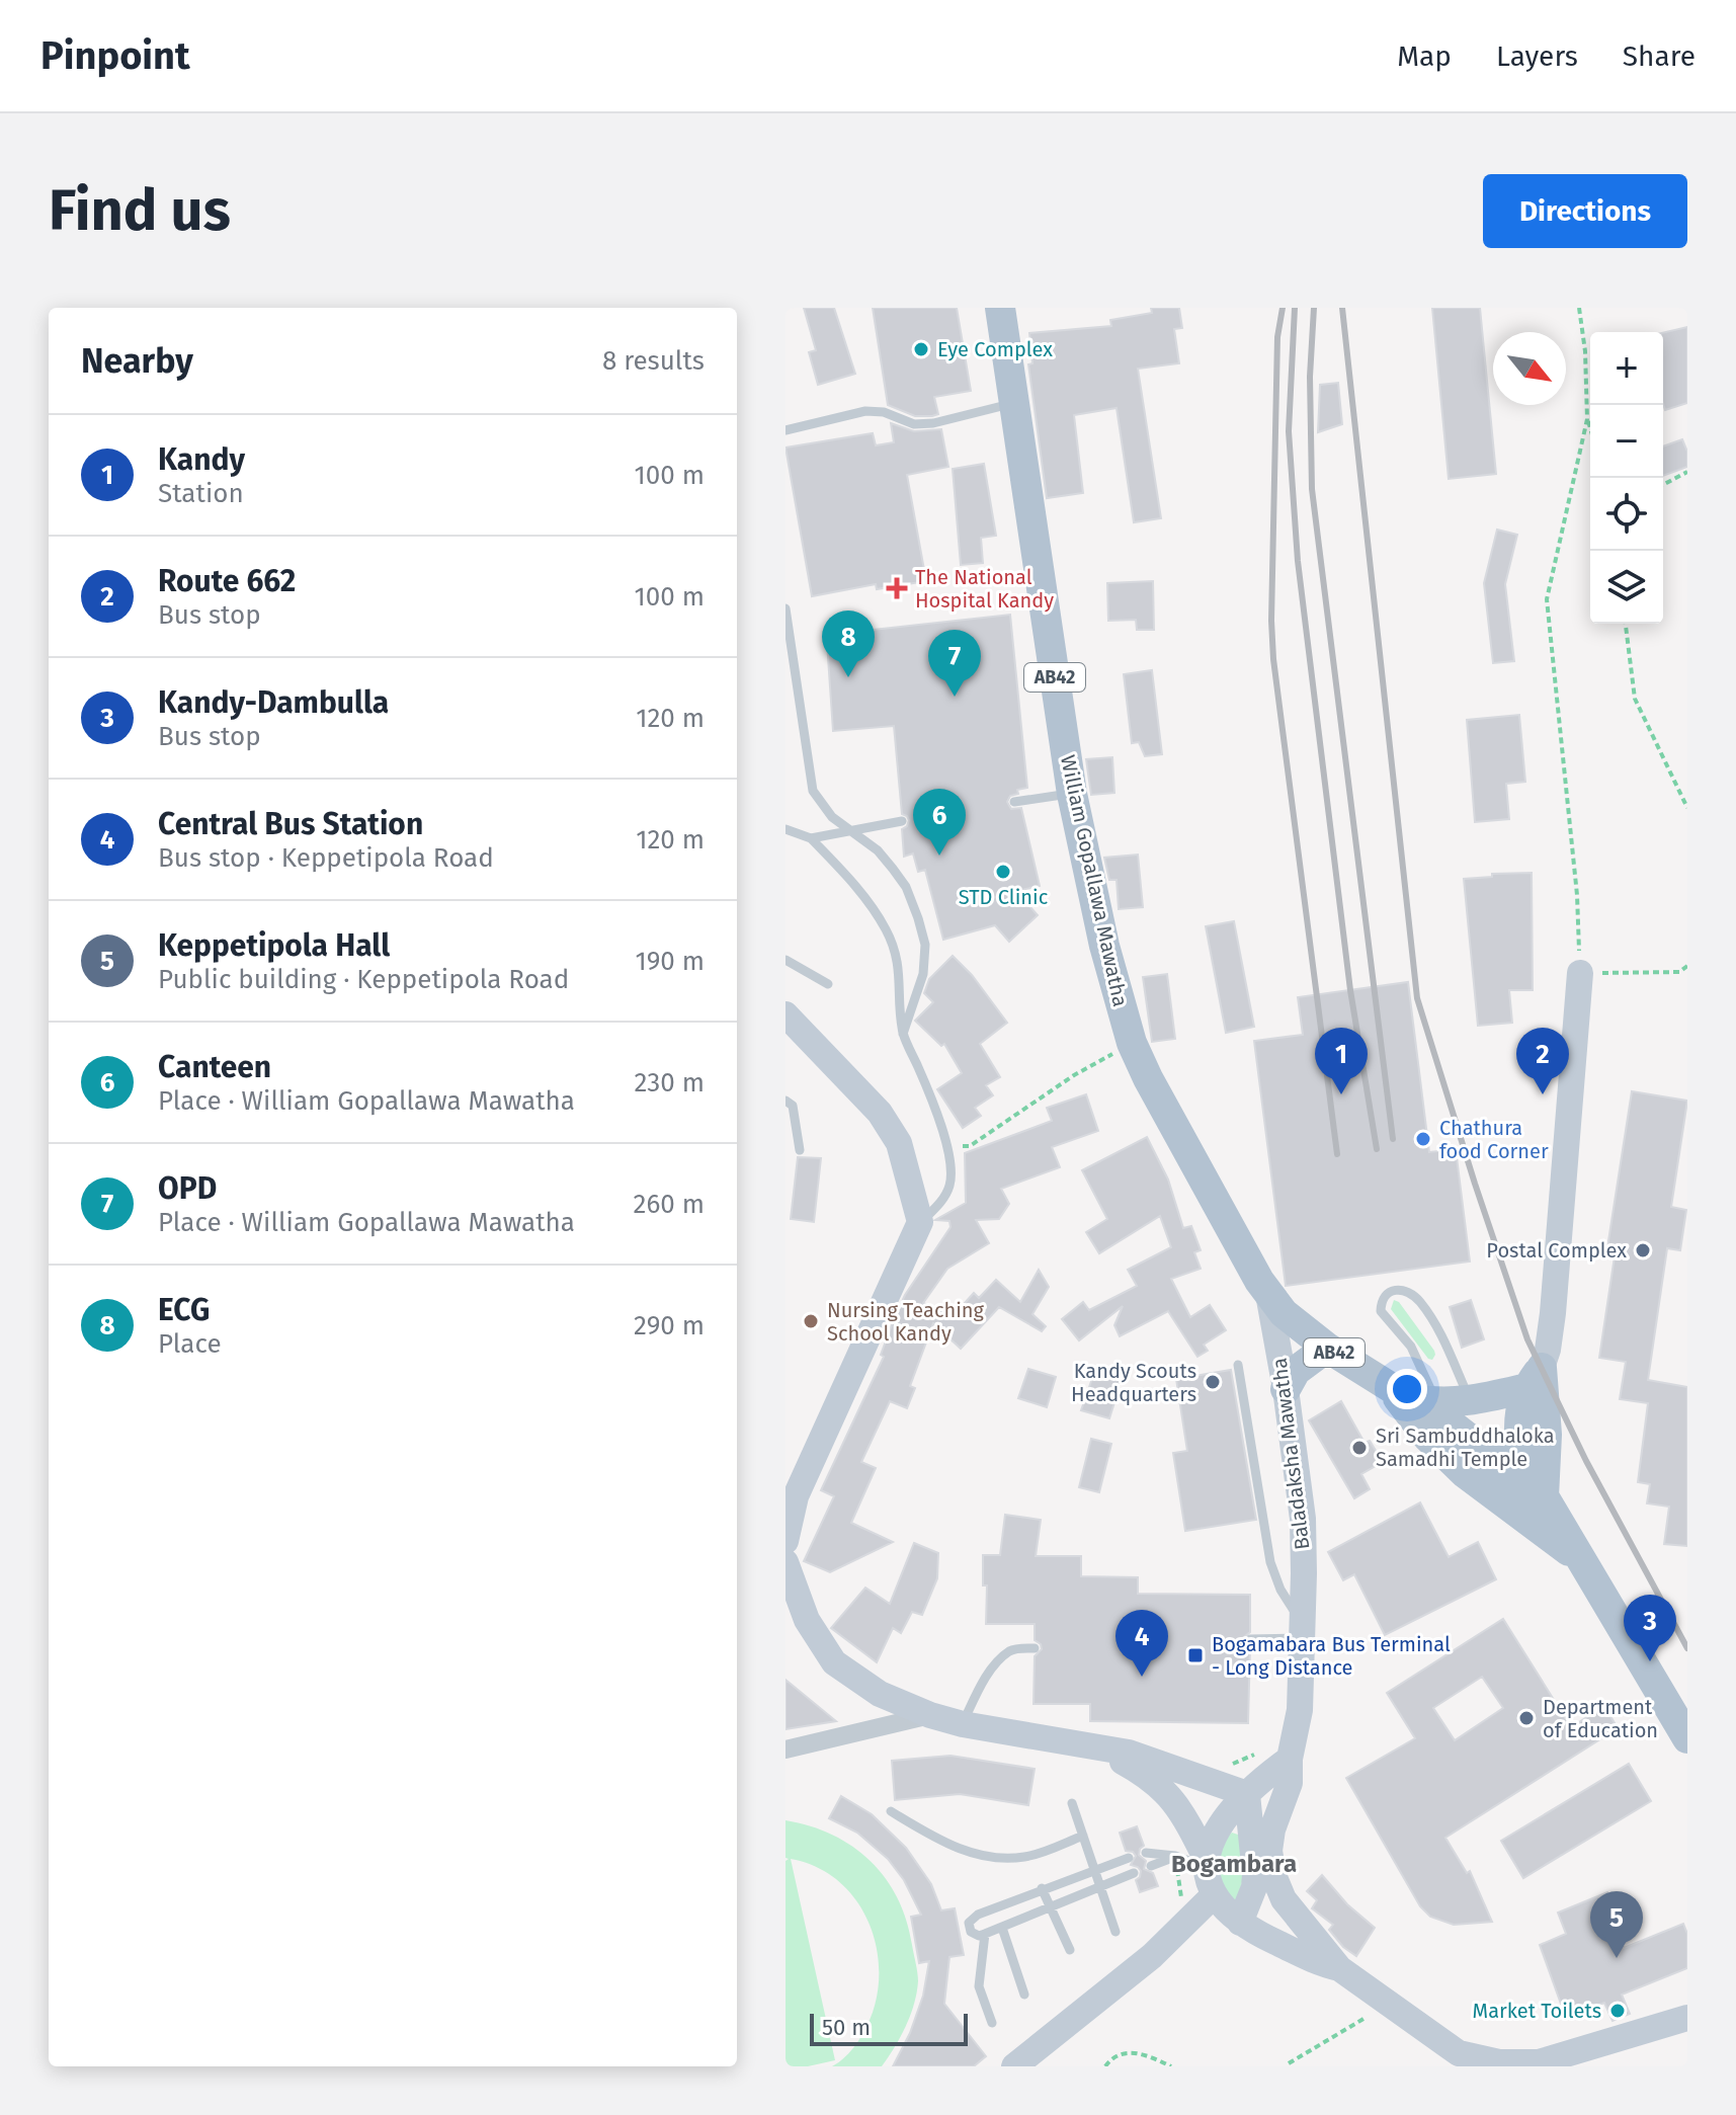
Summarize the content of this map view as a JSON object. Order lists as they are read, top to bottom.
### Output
{
  "streets": {
    "main road": ["AB42", "William Gopallawa Mawatha", "Baladaksha Mawatha"]
  },
  "crossings": [
    ["William Gopallawa Mawatha", "Baladaksha Mawatha"]
  ],
  "districts": ["Bogambara"],
  "places": {
    "other": [
      "Eye Complex",
      "STD Clinic",
      "Chathura food Corner",
      "Postal Complex",
      "Nursing Teaching School Kandy",
      "Kandy Scouts Headquarters",
      "Sri Sambuddhaloka Samadhi Temple",
      "Department of Education",
      "Market Toilets"
    ],
    "health": ["The National Hospital Kandy"],
    "transit": ["Bogamabara Bus Terminal - Long Distance"]
  },
  "scale_bar": "50 m",
  "north": "bottom right",
  "page": {
    "header": "Pinpoint",
    "nav": ["Map", "Layers", "Share"],
    "buttons": "Directions",
    "title": "Find us",
    "heading": ["Nearby", "8 results"],
    "map_buttons": ["+", "−"],
    "list": [
      {
        "mark": "1",
        "name": "Kandy",
        "note": "Station",
        "value": "100 m"
      },
      {
        "mark": "2",
        "name": "Route 662",
        "note": "Bus stop",
        "value": "100 m"
      },
      {
        "mark": "3",
        "name": "Kandy-Dambulla",
        "note": "Bus stop",
        "value": "120 m"
      },
      {
        "mark": "4",
        "name": "Central Bus Station",
        "note": "Bus stop · Keppetipola Road",
        "value": "120 m"
      },
      {
        "mark": "5",
        "name": "Keppetipola Hall",
        "note": "Public building · Keppetipola Road",
        "value": "190 m"
      },
      {
        "mark": "6",
        "name": "Canteen",
        "note": "Place · William Gopallawa Mawatha",
        "value": "230 m"
      },
      {
        "mark": "7",
        "name": "OPD",
        "note": "Place · William Gopallawa Mawatha",
        "value": "260 m"
      },
      {
        "mark": "8",
        "name": "ECG",
        "note": "Place",
        "value": "290 m"
      }
    ],
    "pins": [
      "8",
      "7",
      "6",
      "1",
      "2",
      "3",
      "4",
      "5"
    ],
    "scale": "50 m"
  }
}
